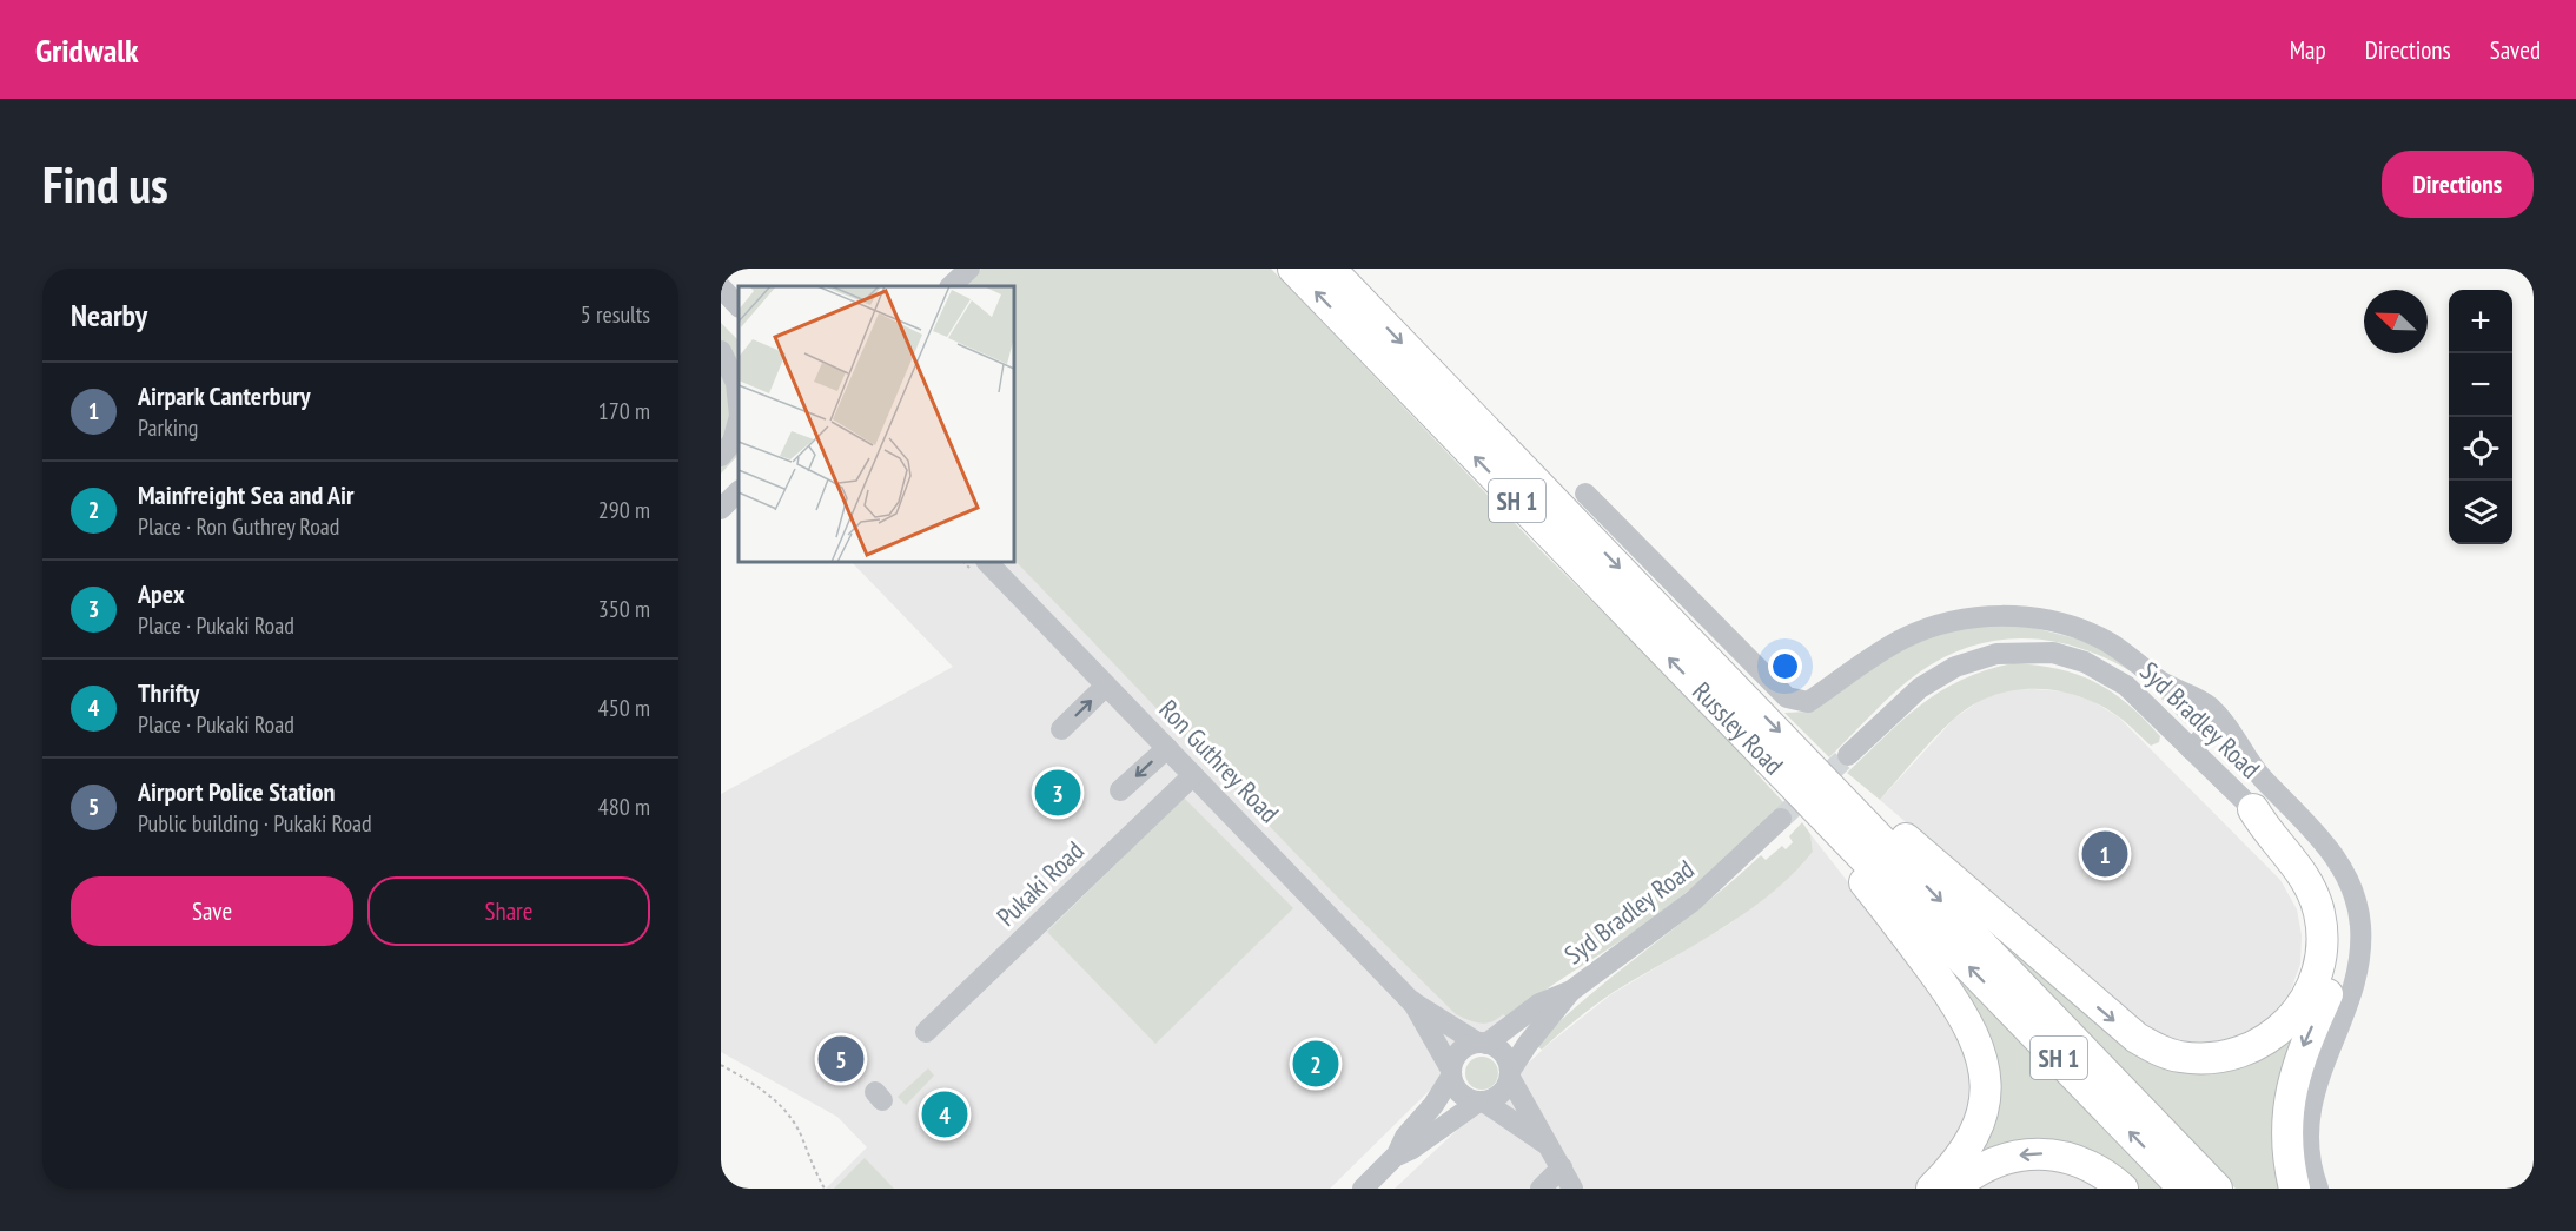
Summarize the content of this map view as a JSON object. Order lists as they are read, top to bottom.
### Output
{
  "streets": {
    "highway": ["SH 1", "Russley Road"],
    "street": ["Syd Bradley Road", "Ron Guthrey Road", "Pukaki Road"]
  },
  "crossings": [
    ["Syd Bradley Road", "Ron Guthrey Road"],
    ["Ron Guthrey Road", "Pukaki Road"]
  ],
  "north": "top left",
  "page": {
    "header": "Gridwalk",
    "nav": ["Map", "Directions", "Saved"],
    "buttons": [
      "Directions",
      ["Save", "Share"]
    ],
    "title": "Find us",
    "heading": ["Nearby", "5 results"],
    "map_buttons": ["+", "−"],
    "list": [
      {
        "mark": "1",
        "name": "Airpark Canterbury",
        "note": "Parking",
        "value": "170 m"
      },
      {
        "mark": "2",
        "name": "Mainfreight Sea and Air",
        "note": "Place · Ron Guthrey Road",
        "value": "290 m"
      },
      {
        "mark": "3",
        "name": "Apex",
        "note": "Place · Pukaki Road",
        "value": "350 m"
      },
      {
        "mark": "4",
        "name": "Thrifty",
        "note": "Place · Pukaki Road",
        "value": "450 m"
      },
      {
        "mark": "5",
        "name": "Airport Police Station",
        "note": "Public building · Pukaki Road",
        "value": "480 m"
      }
    ],
    "pins": [
      "3",
      "1",
      "5",
      "2",
      "4"
    ]
  }
}
